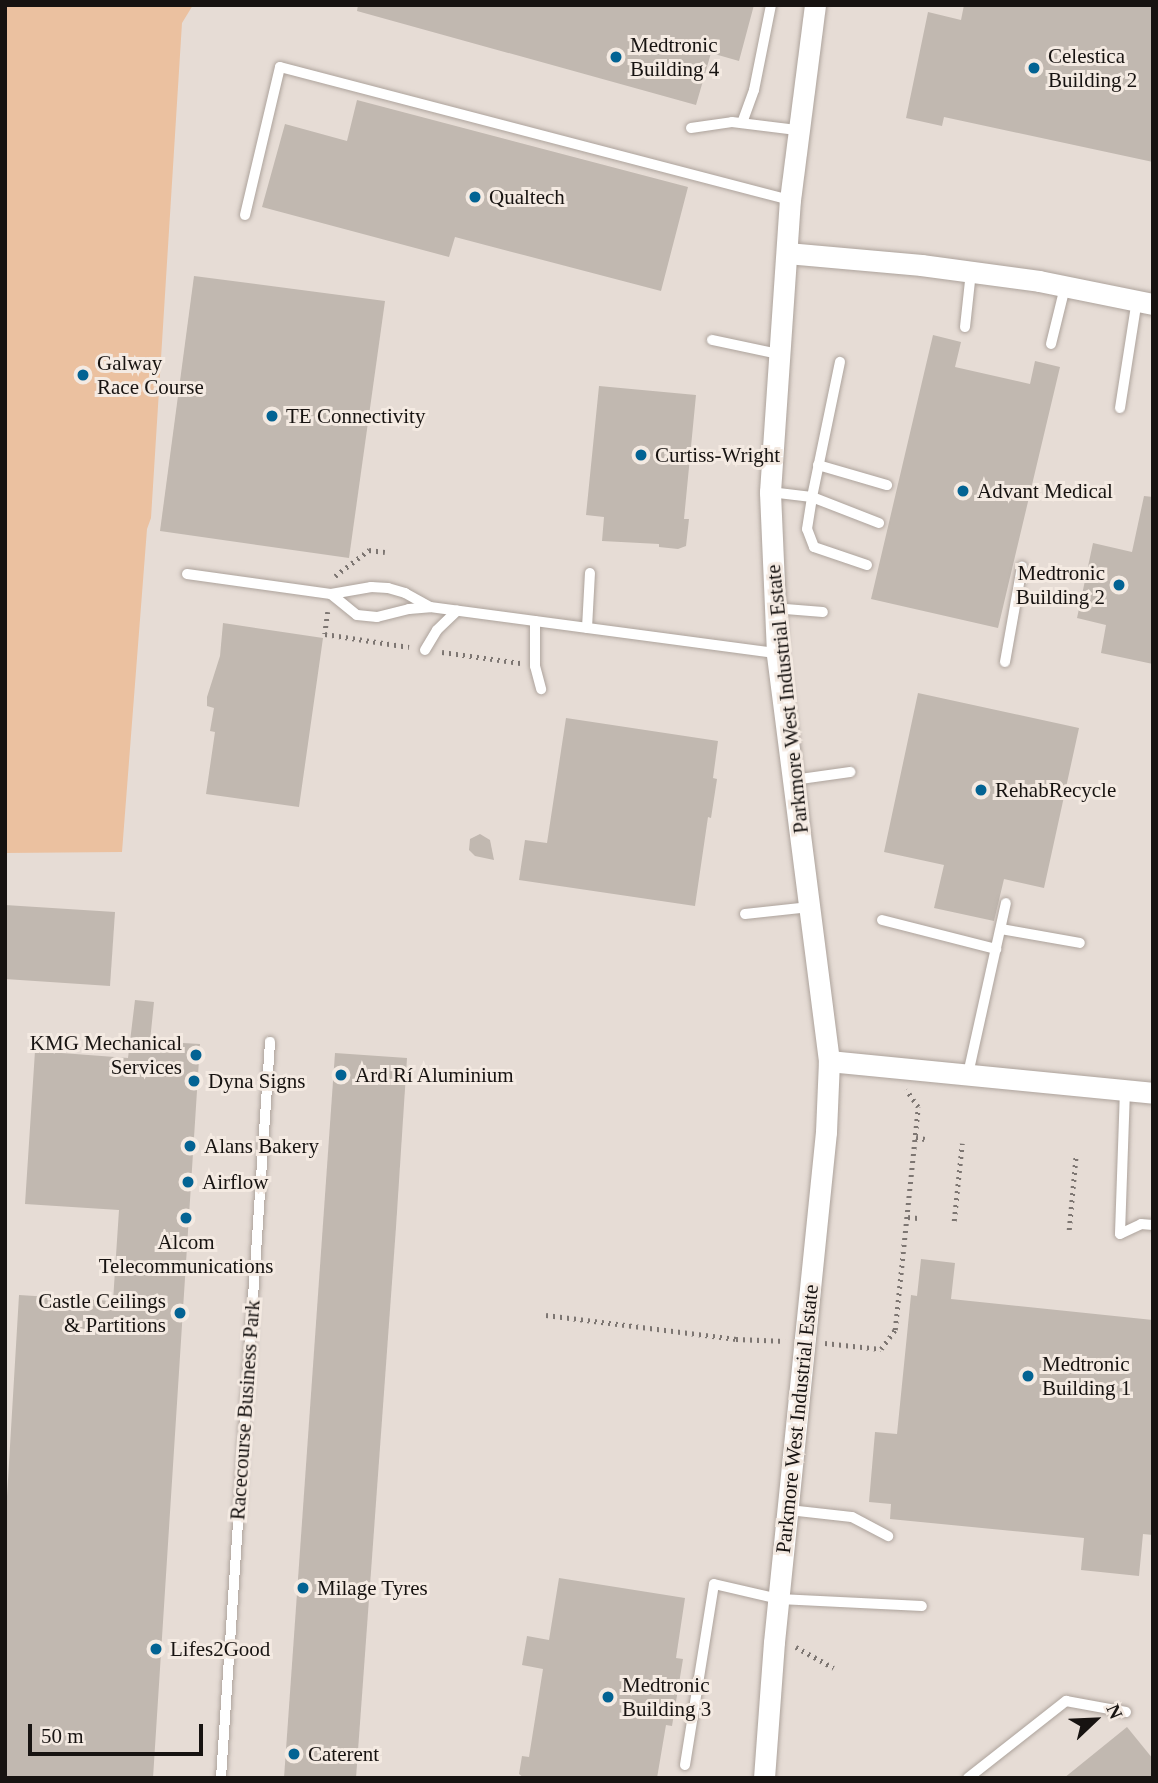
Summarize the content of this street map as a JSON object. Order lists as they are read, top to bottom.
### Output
{
  "streets": {
    "street": ["Parkmore West Industrial Estate"],
    "lane": ["Racecourse Business Park"]
  },
  "places": [
    "Medtronic Building 4",
    "Celestica Building 2",
    "Qualtech",
    "Galway Race Course",
    "TE Connectivity",
    "Curtiss-Wright",
    "Advant Medical",
    "Medtronic Building 2",
    "RehabRecycle",
    "KMG Mechanical Services",
    "Ard Rí Aluminium",
    "Dyna Signs",
    "Alans Bakery",
    "Airflow",
    "Alcom Telecommunications",
    "Castle Ceilings & Partitions",
    "Medtronic Building 1",
    "Milage Tyres",
    "Lifes2Good",
    "Medtronic Building 3",
    "Caterent"
  ],
  "scale_bar": "50 m",
  "north": "top right"
}
